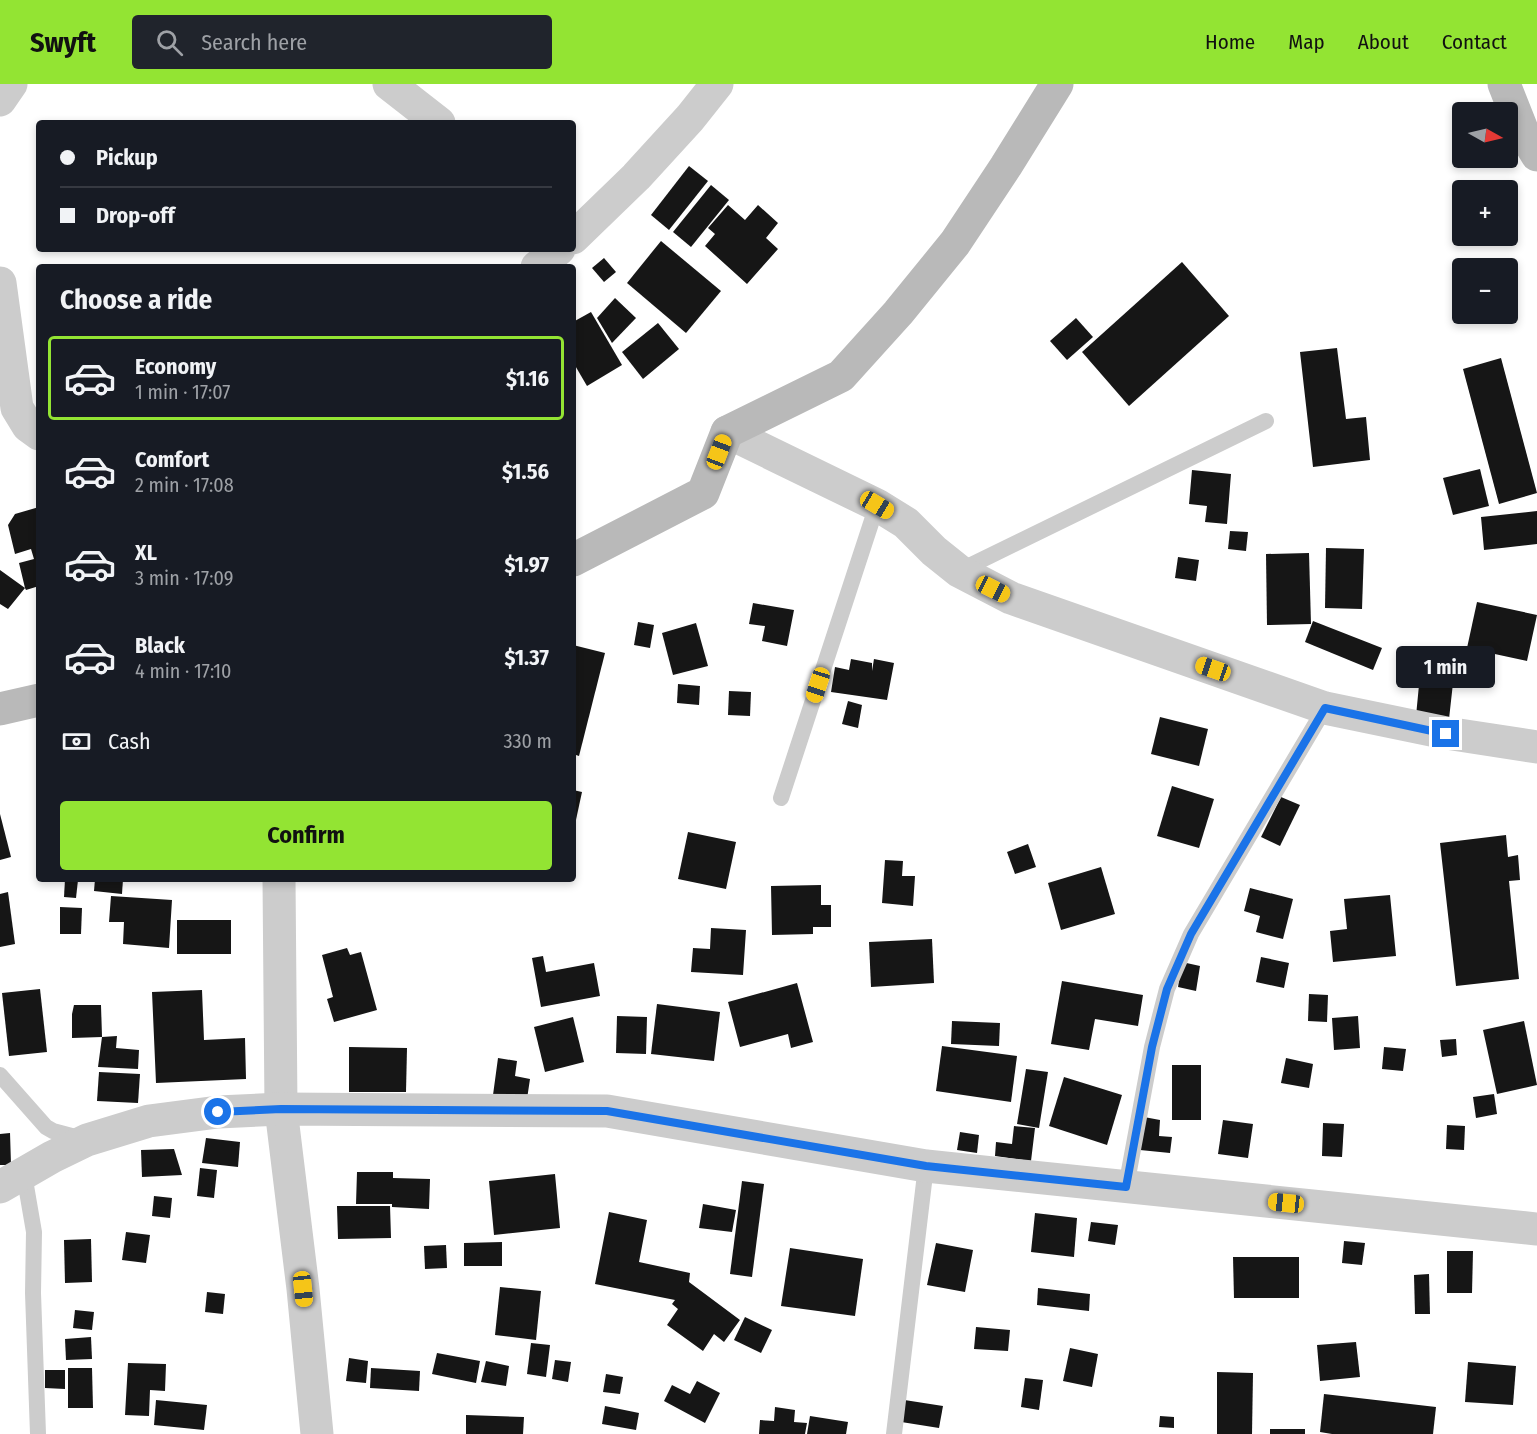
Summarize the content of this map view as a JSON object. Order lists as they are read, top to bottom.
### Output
{
  "north": "right",
  "page": {
    "header": "Swyft",
    "search": "Search here",
    "nav": [
      "Home",
      "Map",
      "About",
      "Contact"
    ],
    "map_buttons": ["+", "−"],
    "banner": ["Pickup", "Drop-off"],
    "heading": "Choose a ride",
    "list": [
      {
        "name": "Economy",
        "note": "1 min · 17:07",
        "value": "$1.16"
      },
      {
        "name": "Comfort",
        "note": "2 min · 17:08",
        "value": "$1.56"
      },
      {
        "name": "XL",
        "note": "3 min · 17:09",
        "value": "$1.97"
      },
      {
        "name": "Black",
        "note": "4 min · 17:10",
        "value": "$1.37"
      }
    ],
    "bubble": "1 min",
    "pay": ["Cash", "330 m"],
    "buttons": "Confirm"
  }
}
